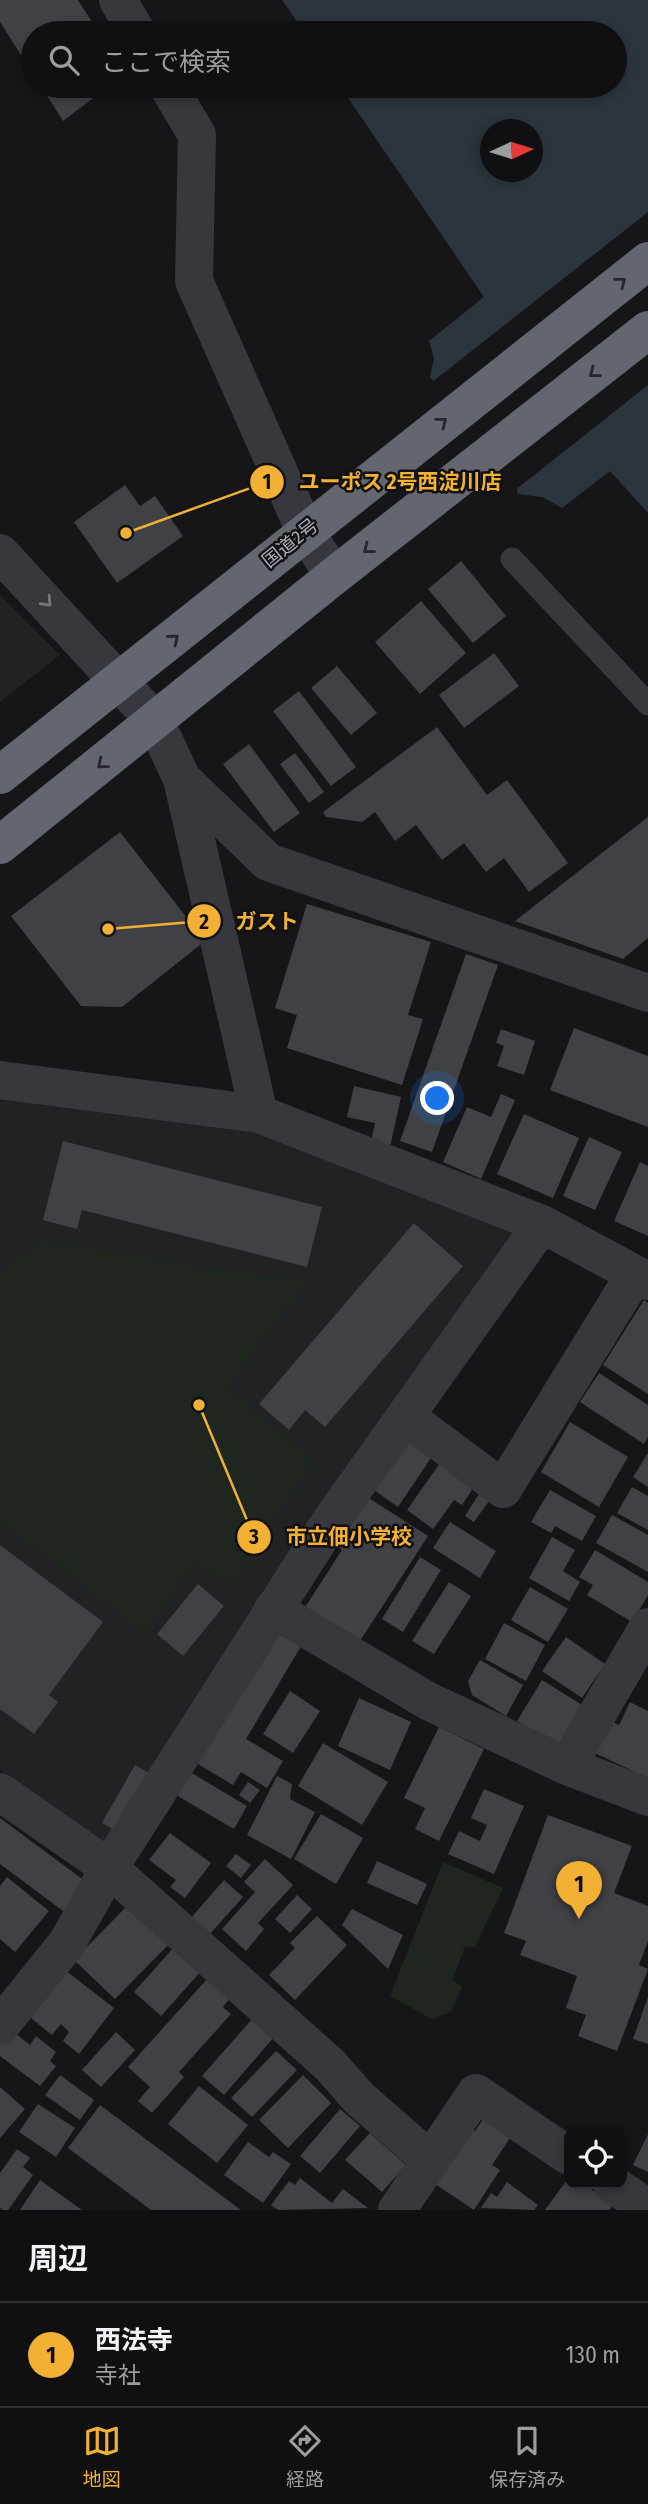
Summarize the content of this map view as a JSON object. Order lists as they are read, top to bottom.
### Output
{
  "streets": {
    "highway": ["国道2号"]
  },
  "places": ["ユーポス 2号西淀川店", "ガスト", "市立佃小学校"],
  "north": "right",
  "page": {
    "search": "ここで検索",
    "pins": "1",
    "heading": "周辺",
    "list": [
      {
        "mark": "1",
        "name": "西法寺",
        "note": "寺社",
        "value": "130 m"
      }
    ],
    "nav": ["地図", "経路", "保存済み"]
  }
}
